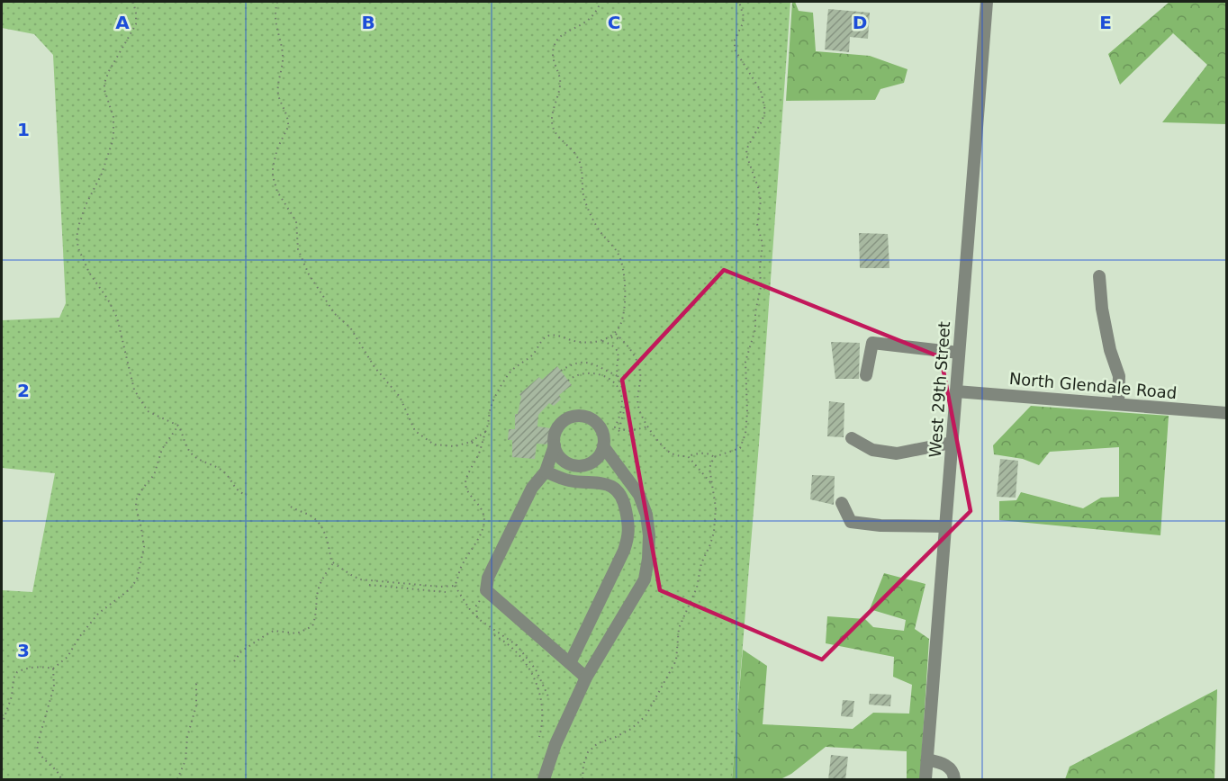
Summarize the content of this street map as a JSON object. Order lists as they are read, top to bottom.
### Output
{
  "streets": {
    "street": ["North Glendale Road", "West 29th Street"]
  },
  "crossings": [
    ["North Glendale Road", "West 29th Street"]
  ],
  "grid": {
    "columns": [
      "A",
      "B",
      "C",
      "D",
      "E"
    ],
    "rows": ["1", "2", "3"]
  }
}
